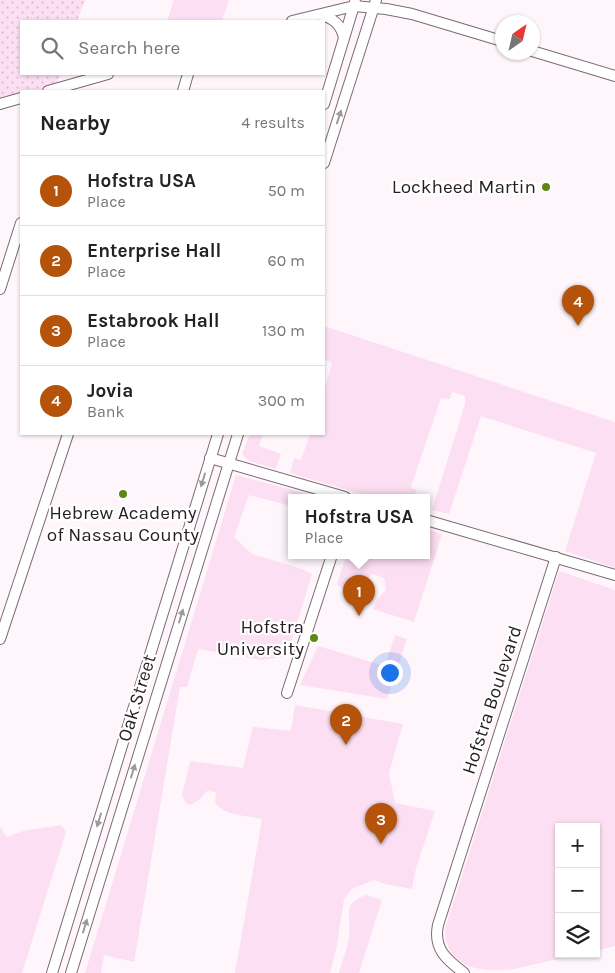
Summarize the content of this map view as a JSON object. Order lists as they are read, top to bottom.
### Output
{
  "streets": {
    "street": ["Oak Street", "Hofstra Boulevard"]
  },
  "places": ["Lockheed Martin", "Hebrew Academy of Nassau County", "Hofstra University"],
  "north": "top right",
  "page": {
    "search": "Search here",
    "heading": ["Nearby", "4 results"],
    "list": [
      {
        "mark": "1",
        "name": "Hofstra USA",
        "note": "Place",
        "value": "50 m"
      },
      {
        "mark": "2",
        "name": "Enterprise Hall",
        "note": "Place",
        "value": "60 m"
      },
      {
        "mark": "3",
        "name": "Estabrook Hall",
        "note": "Place",
        "value": "130 m"
      },
      {
        "mark": "4",
        "name": "Jovia",
        "note": "Bank",
        "value": "300 m"
      }
    ],
    "pins": [
      "4",
      "1",
      "2",
      "3"
    ],
    "popup": ["Hofstra USA", "Place"],
    "map_buttons": ["+", "−"]
  }
}
